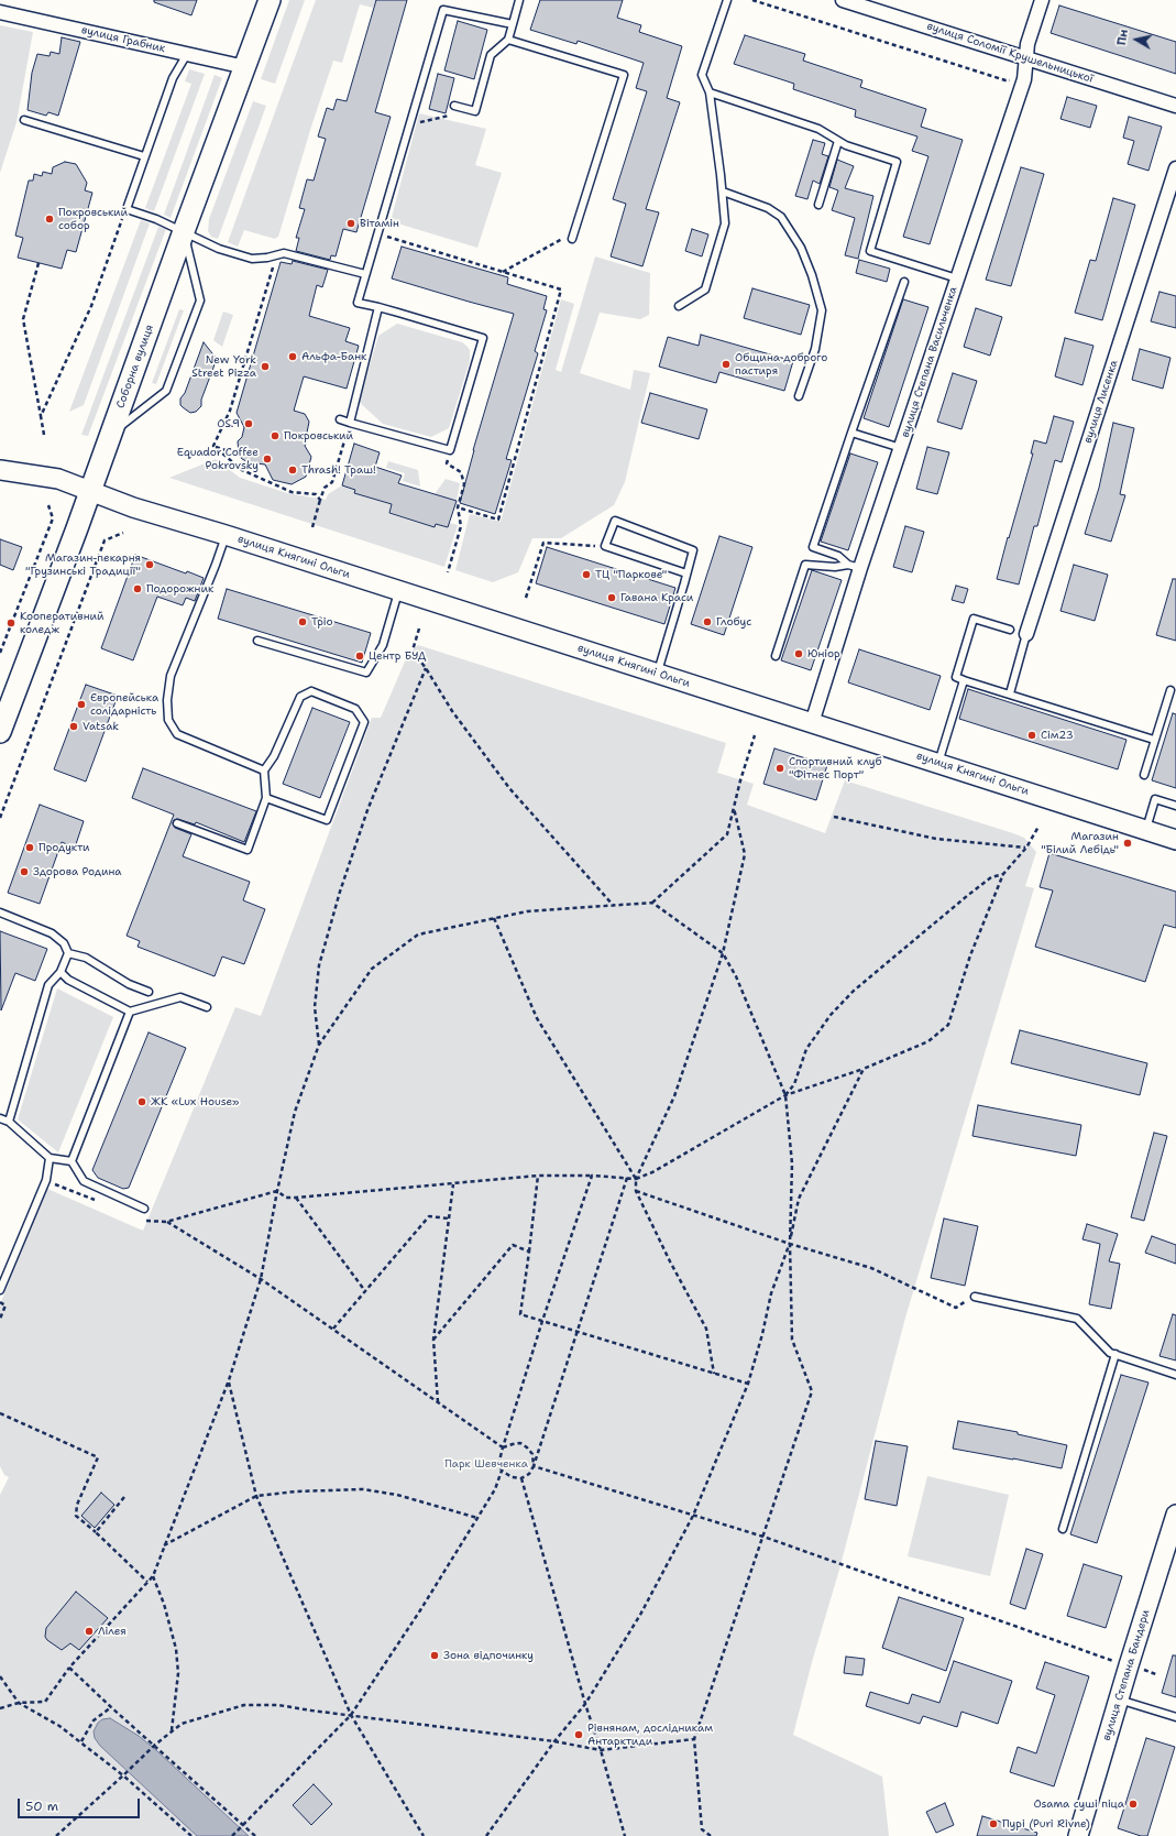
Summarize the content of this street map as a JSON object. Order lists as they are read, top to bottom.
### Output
{
  "streets": {
    "main road": ["Соборна вулиця"],
    "street": [
      "вулиця Грабник",
      "вулиця Соломії Крушельницької",
      "вулиця Степана Васильченка",
      "вулиця Лисенка",
      "вулиця Княгині Ольги",
      "вулиця Степана Бандери"
    ]
  },
  "crossings": [
    ["вулиця Грабник", "Соборна вулиця"],
    ["вулиця Соломії Крушельницької", "вулиця Степана Васильченка"],
    ["вулиця Степана Васильченка", "вулиця Княгині Ольги"],
    ["Соборна вулиця", "вулиця Княгині Ольги"]
  ],
  "parks": ["Парк Шевченка"],
  "places": [
    "Покровський собор",
    "Вітамін",
    "Альфа-Банк",
    "Община доброго пастиря",
    "New York Street Pizza",
    "OS.9",
    "Покровський",
    "Equador Coffee Pokrovsky",
    "Thrash! Траш!",
    "Магазин-пекарня \"Грузинські Традиції\"",
    "ТЦ \"Паркове\"",
    "Подорожник",
    "Гавана Краси",
    "Тріо",
    "Глобус",
    "Кооперативний коледж",
    "Юніор",
    "Центр БУД",
    "Європейська солідарність",
    "Vatsak",
    "Сім23",
    "Спортивний клуб \"Фітнес Порт\"",
    "Магазин \"Білий Лебідь\"",
    "Продукти",
    "Здорова Родина",
    "ЖК «Lux House»",
    "Лілея",
    "Зона відпочинку",
    "Рівнянам, дослідникам Антарктиди",
    "Osama суші піца",
    "Пурі (Puri Rivne)"
  ],
  "scale_bar": "50 m",
  "north": "left"
}
